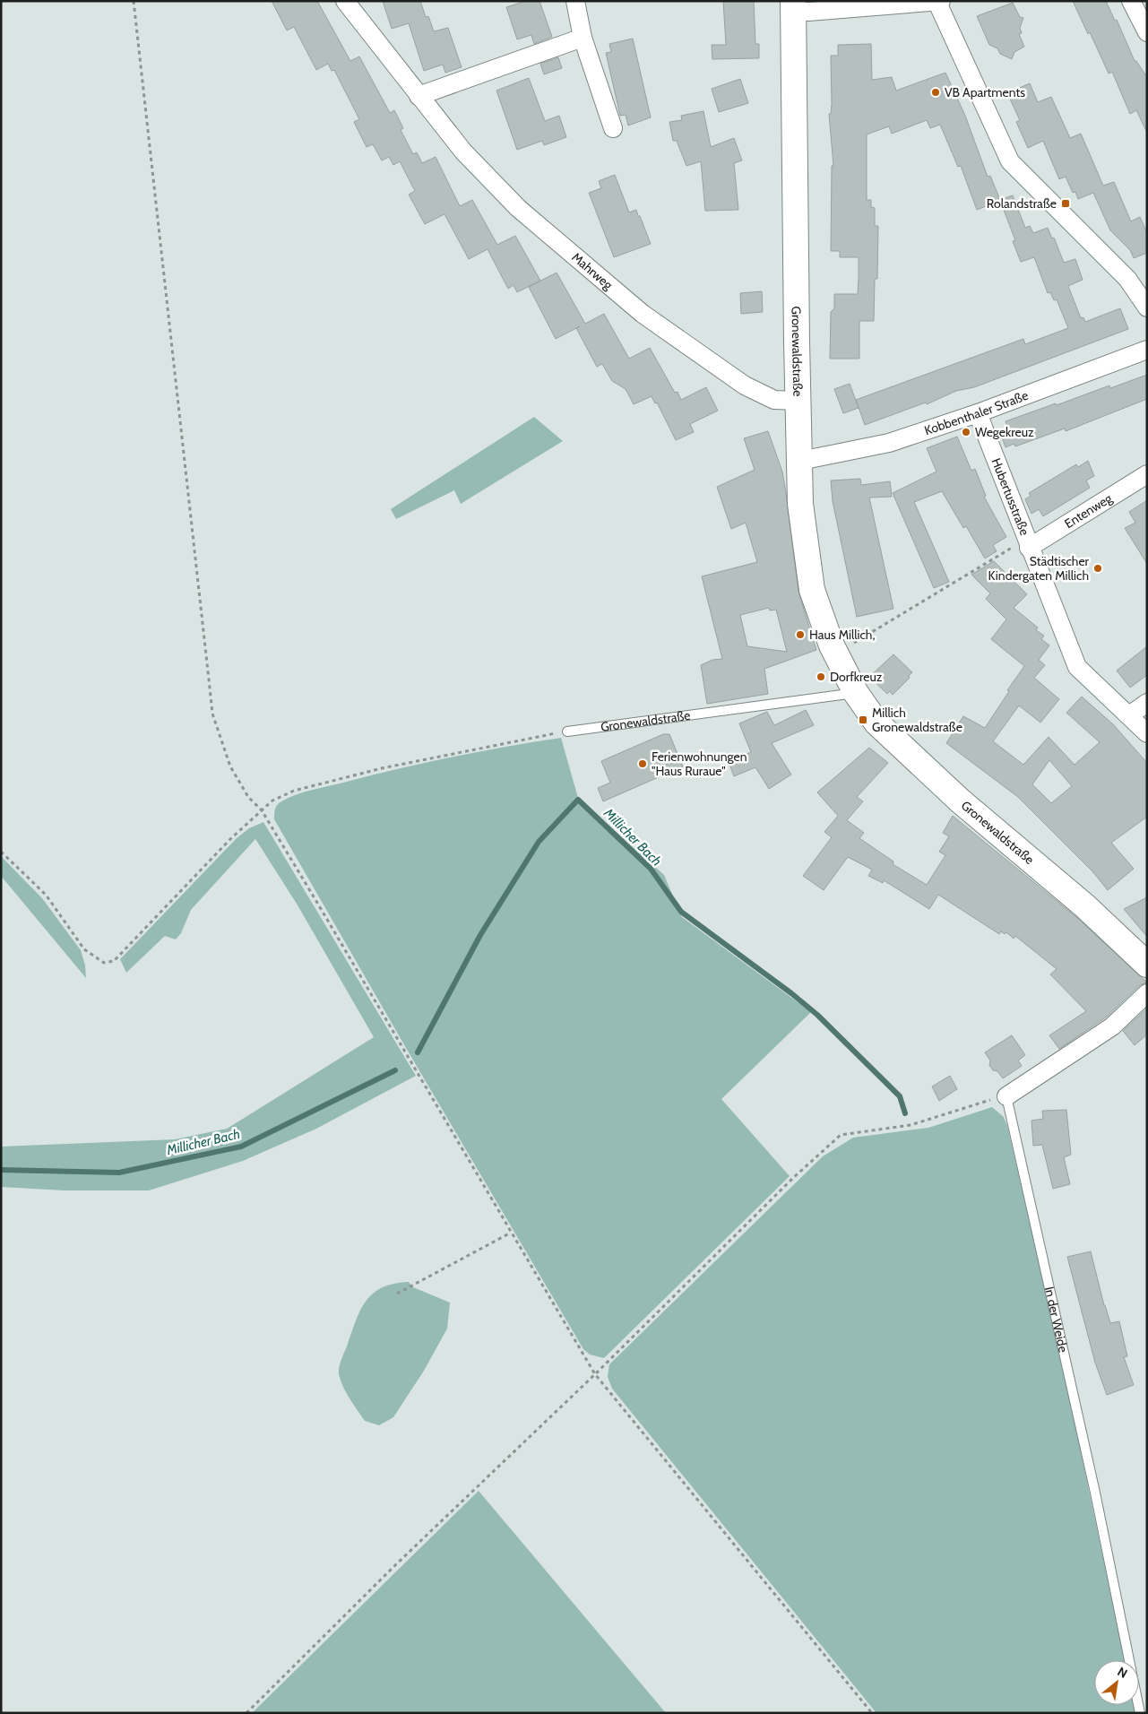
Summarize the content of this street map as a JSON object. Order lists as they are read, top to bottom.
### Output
{
  "streets": {
    "main road": ["Gronewaldstraße"],
    "street": [
      "Mahrweg",
      "Kobbenthaler Straße",
      "Hubertusstraße",
      "Entenweg"
    ],
    "lane": ["In der Weide"]
  },
  "crossings": [
    ["Mahrweg", "Gronewaldstraße"],
    ["Gronewaldstraße", "Kobbenthaler Straße"],
    ["Kobbenthaler Straße", "Hubertusstraße"],
    ["Hubertusstraße", "Entenweg"]
  ],
  "water": ["Millicher Bach"],
  "places": {
    "other": [
      "VB Apartments",
      "Wegekreuz",
      "Städtischer Kindergaten Millich",
      "Haus Millich,",
      "Dorfkreuz",
      "Ferienwohnungen \"Haus Ruraue\""
    ],
    "transit": ["Rolandstraße", "Millich Gronewaldstraße"]
  },
  "north": "top right"
}
